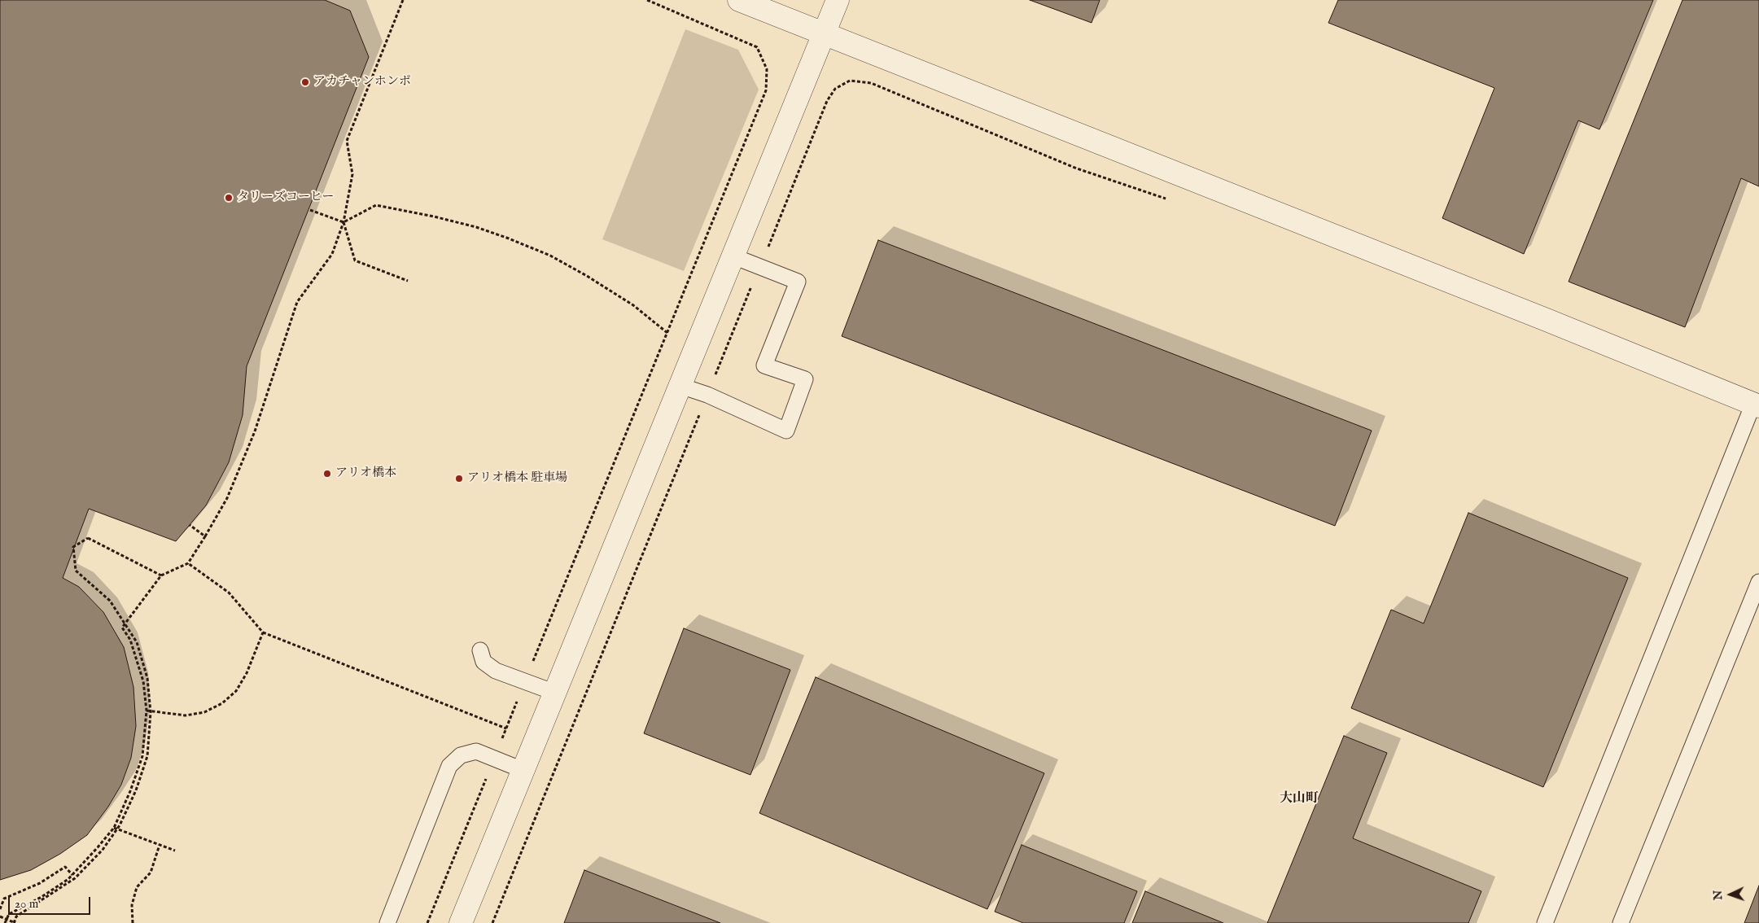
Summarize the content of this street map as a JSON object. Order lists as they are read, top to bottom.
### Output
{
  "districts": ["大山町"],
  "places": [
    "アカチャンホンポ",
    "タリーズコーヒー",
    "アリオ橋本",
    "アリオ橋本 駐車場"
  ],
  "scale_bar": "20 m",
  "north": "left"
}
